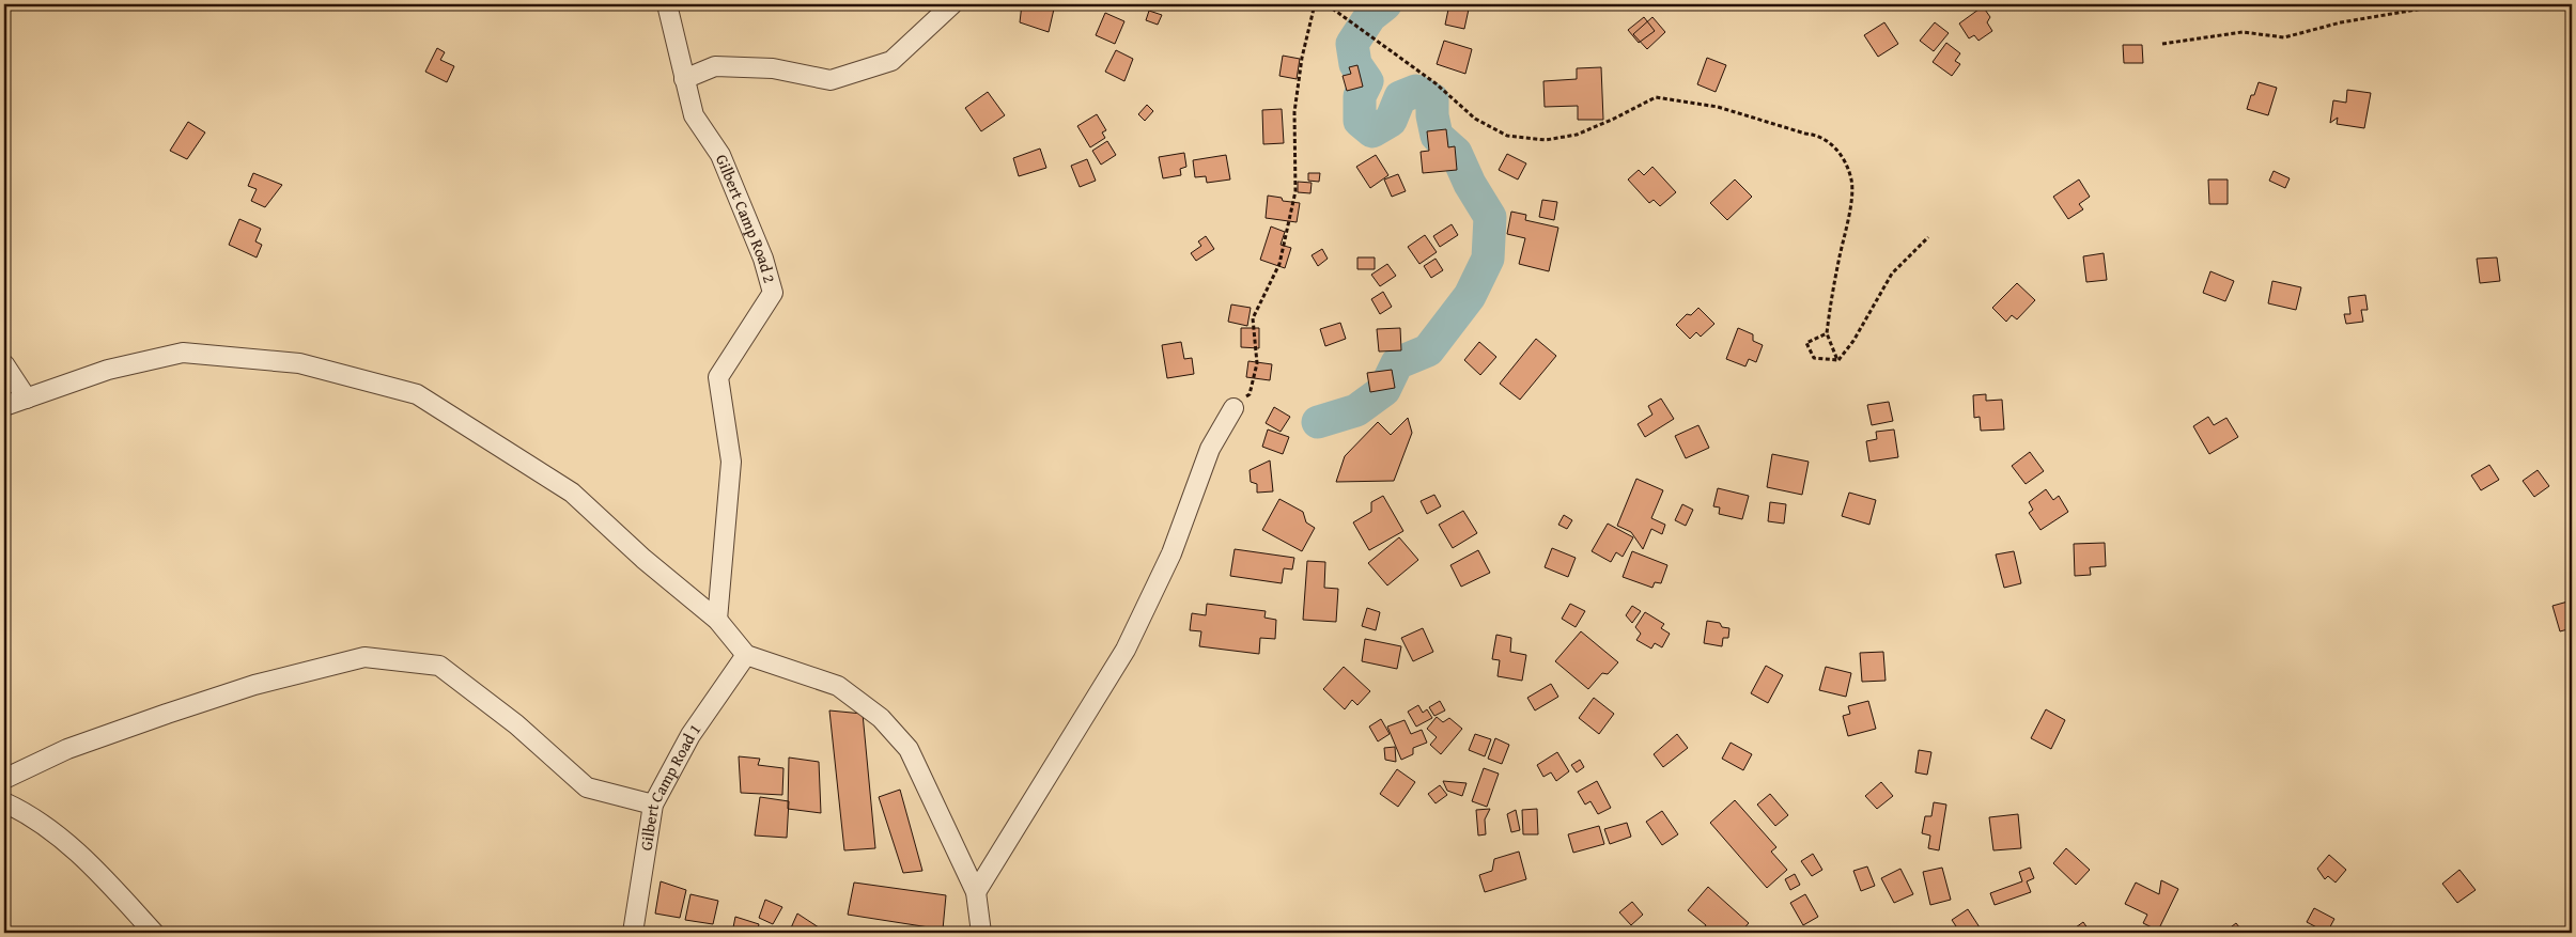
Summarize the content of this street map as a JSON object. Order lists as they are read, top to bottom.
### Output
{
  "streets": {
    "street": ["Gilbert Camp Road 2", "Gilbert Camp Road 1"]
  }
}
